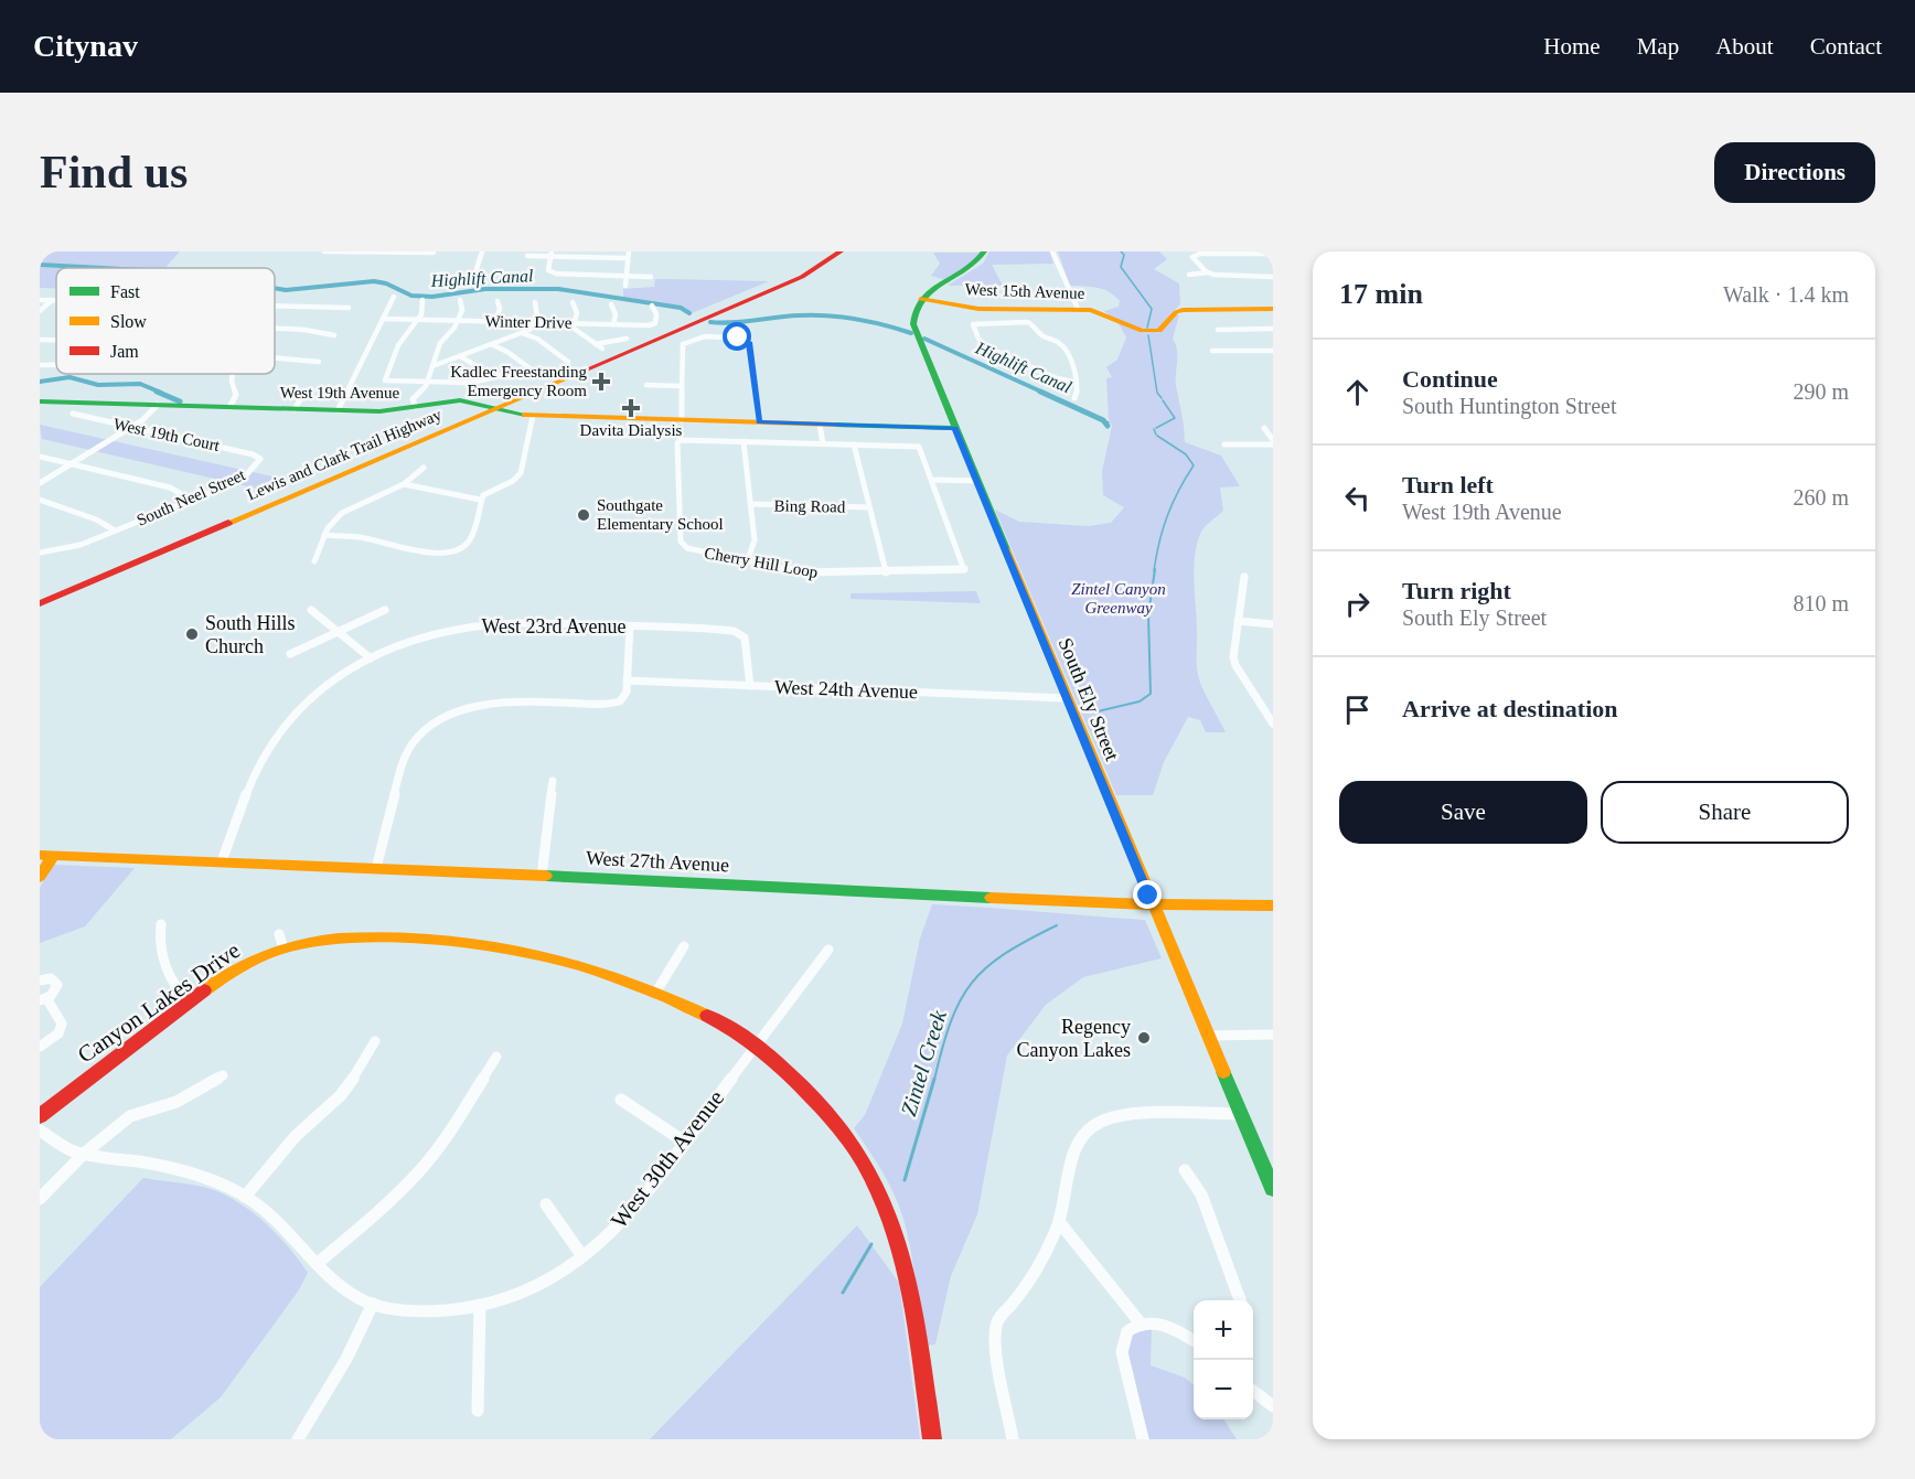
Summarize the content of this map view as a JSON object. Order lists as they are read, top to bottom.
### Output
{
  "streets": {
    "main road": [
      "West 15th Avenue",
      "West 19th Avenue",
      "Lewis and Clark Trail Highway",
      "South Ely Street",
      "West 27th Avenue",
      "Canyon Lakes Drive"
    ],
    "street": [
      "Winter Drive",
      "West 19th Court",
      "South Neel Street",
      "Bing Road",
      "Cherry Hill Loop",
      "West 23rd Avenue",
      "West 24th Avenue",
      "West 30th Avenue"
    ]
  },
  "crossings": [
    ["West 15th Avenue", "South Ely Street"],
    ["West 19th Avenue", "Lewis and Clark Trail Highway"],
    ["West 19th Avenue", "South Ely Street"],
    ["West 19th Court", "South Neel Street"],
    ["West 23rd Avenue", "West 24th Avenue"],
    ["West 23rd Avenue", "West 27th Avenue"],
    ["West 24th Avenue", "South Ely Street"],
    ["South Ely Street", "West 27th Avenue"],
    ["Canyon Lakes Drive", "West 30th Avenue"]
  ],
  "water": ["Highlift Canal", "Zintel Creek"],
  "parks": ["Zintel Canyon Greenway"],
  "places": {
    "health": ["Kadlec Freestanding Emergency Room", "Davita Dialysis"],
    "other": ["Southgate Elementary School", "South Hills Church", "Regency Canyon Lakes"]
  },
  "legend": ["Fast", "Slow", "Jam"],
  "page": {
    "header": "Citynav",
    "nav": [
      "Home",
      "Map",
      "About",
      "Contact"
    ],
    "buttons": [
      "Directions",
      ["Save", "Share"]
    ],
    "title": "Find us",
    "heading": ["17 min", "Walk · 1.4 km"],
    "list": [
      ["Continue", "South Huntington Street", "290 m"],
      ["Turn left", "West 19th Avenue", "260 m"],
      ["Turn right", "South Ely Street", "810 m"],
      "Arrive at destination"
    ],
    "map_buttons": ["+", "−"]
  }
}
